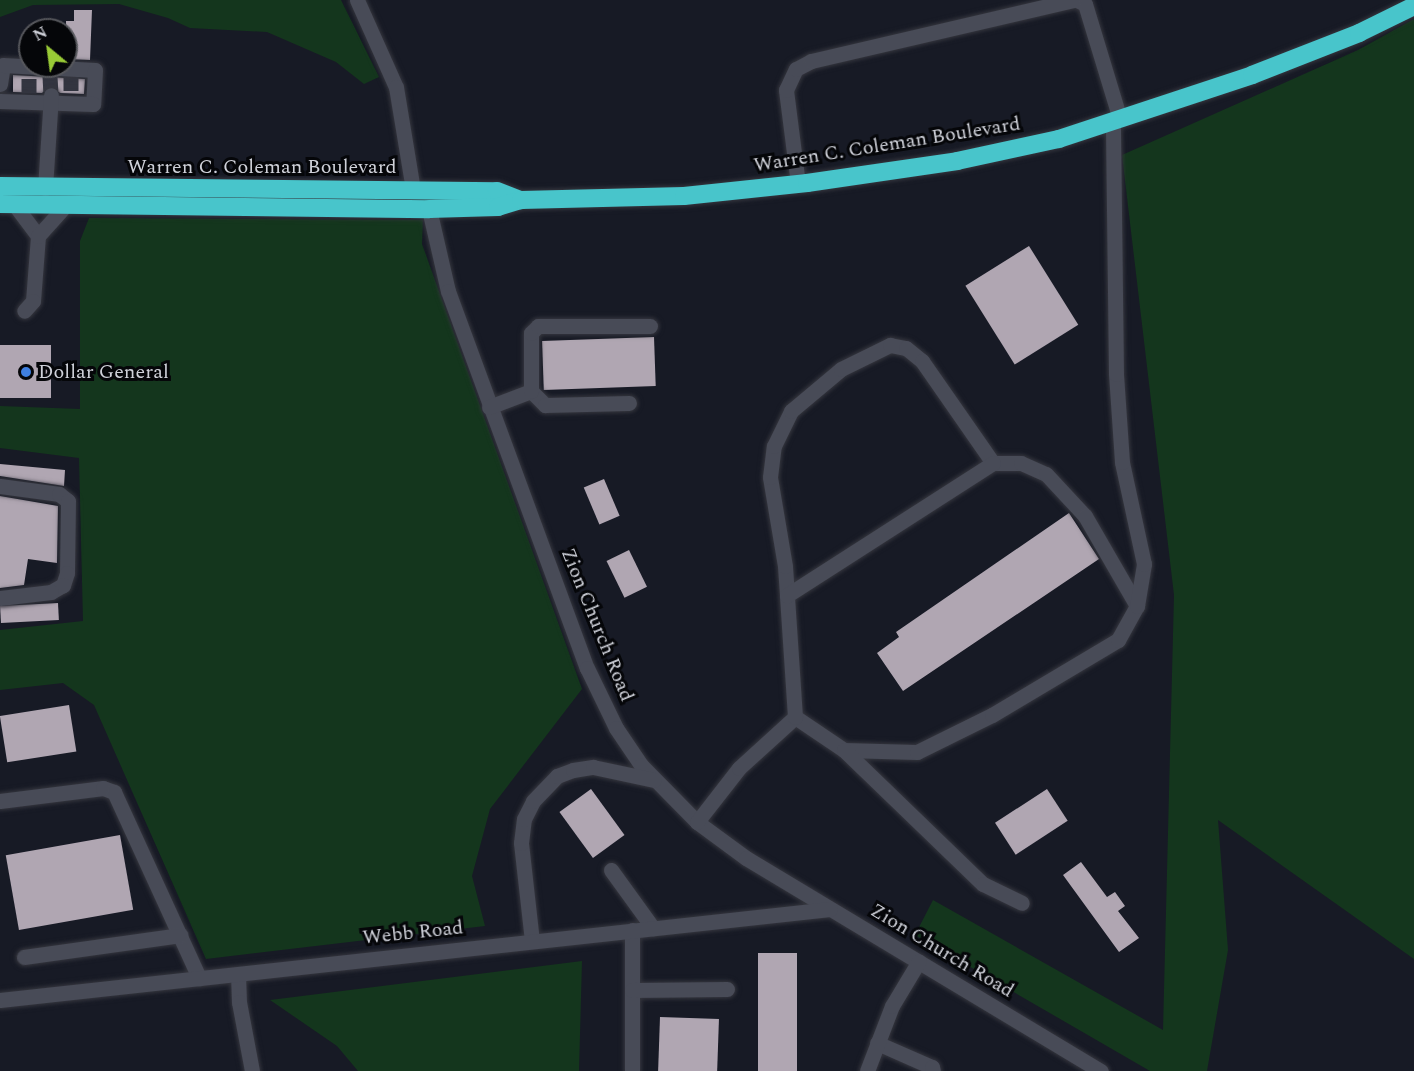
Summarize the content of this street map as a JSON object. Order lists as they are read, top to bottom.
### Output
{
  "streets": {
    "highway": ["Warren C. Coleman Boulevard"],
    "street": ["Zion Church Road", "Webb Road"]
  },
  "crossings": [
    ["Warren C. Coleman Boulevard", "Zion Church Road"],
    ["Zion Church Road", "Webb Road"]
  ],
  "places": ["Dollar General"],
  "north": "top left"
}
